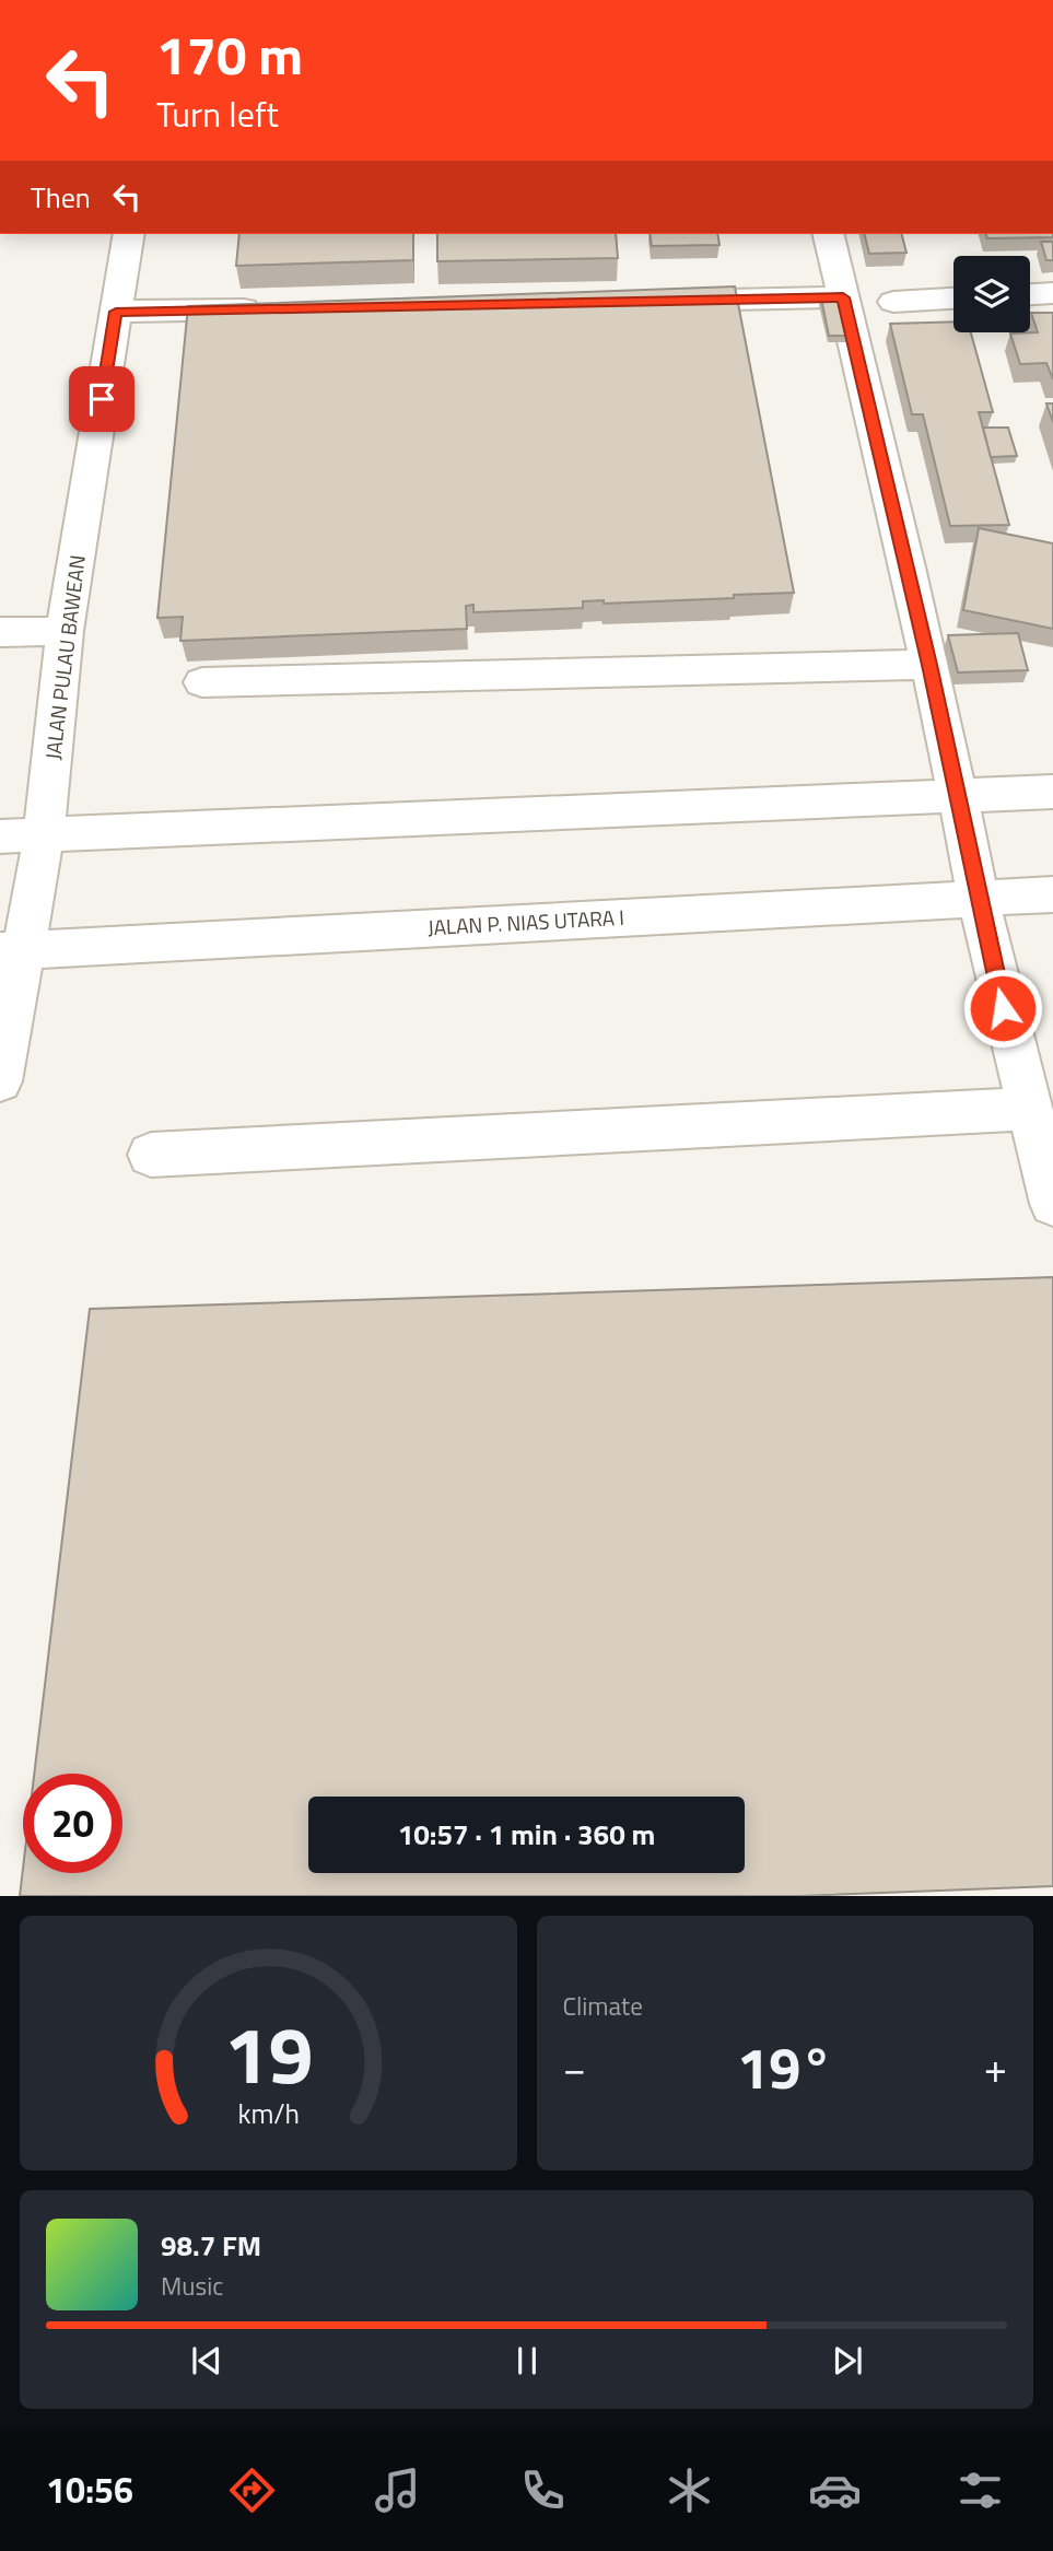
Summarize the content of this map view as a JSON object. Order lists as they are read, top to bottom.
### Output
{
  "streets": {
    "street": ["JALAN PULAU BAWEAN", "JALAN P. NIAS UTARA I"]
  },
  "crossings": [
    ["JALAN PULAU BAWEAN", "JALAN P. NIAS UTARA I"]
  ],
  "page": {
    "turn": ["170 m", "Turn left"],
    "then": "Then",
    "limit": "20",
    "trip": "10:57 · 1 min · 360 m",
    "tile": "Climate",
    "heat": ["−", "19°", "+"],
    "song": ["98.7 FM", "Music"],
    "tabs": "10:56",
    "gauge": ["19", "km/h"]
  }
}
